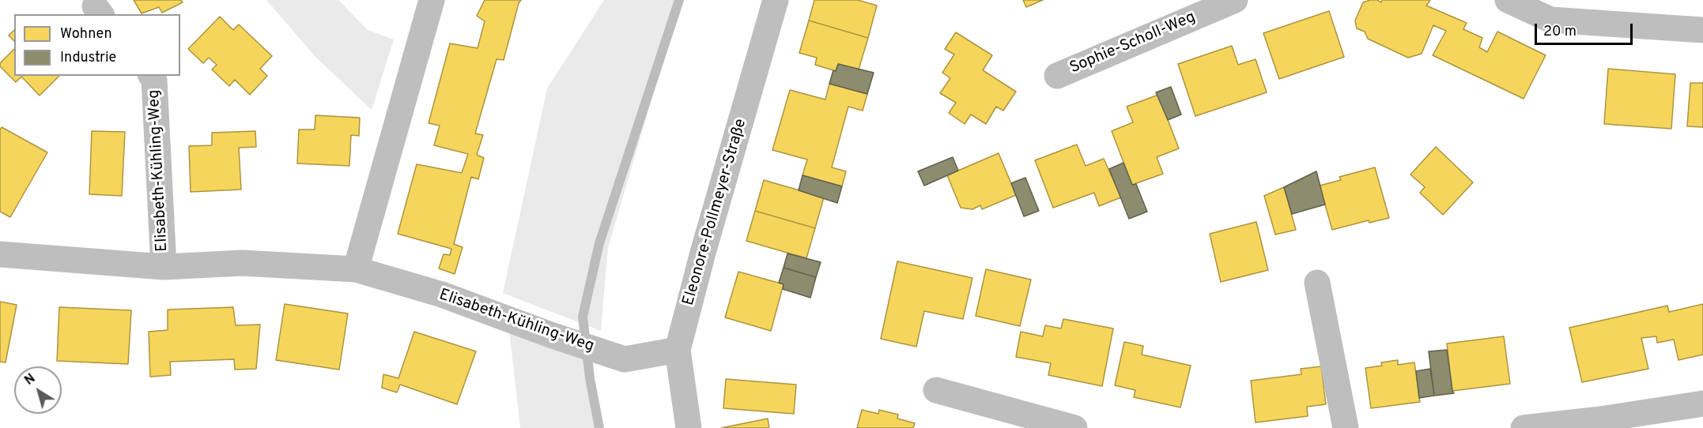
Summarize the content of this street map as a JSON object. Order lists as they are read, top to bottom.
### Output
{
  "streets": {
    "street": ["Sophie-Scholl-Weg", "Elisabeth-Kühling-Weg", "Eleonore-Pollmeyer-Straße"]
  },
  "crossings": [
    ["Elisabeth-Kühling-Weg", "Eleonore-Pollmeyer-Straße"]
  ],
  "legend": ["Wohnen", "Industrie"],
  "scale_bar": "20 m",
  "north": "top left"
}
